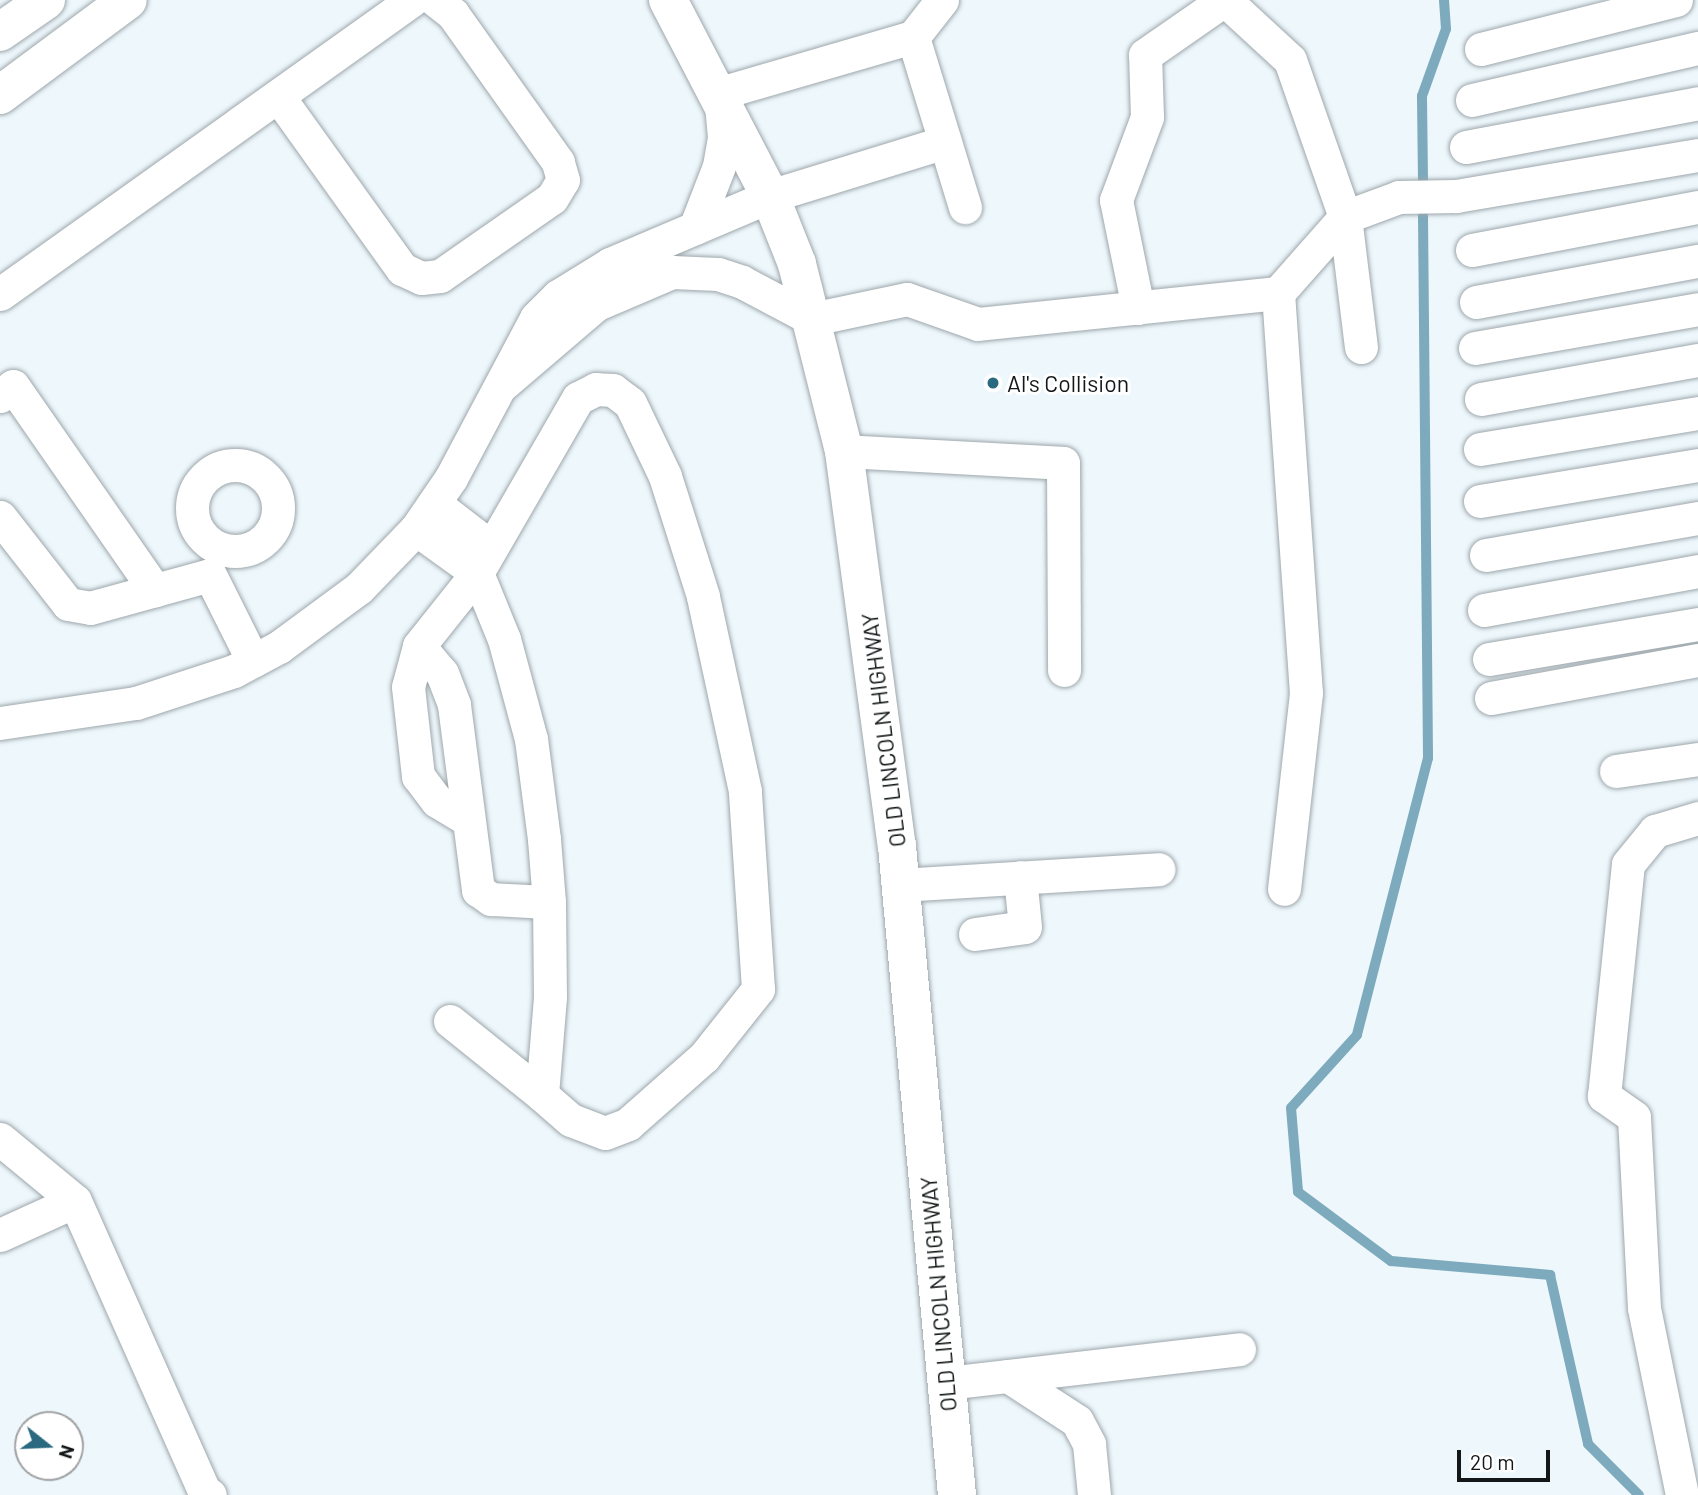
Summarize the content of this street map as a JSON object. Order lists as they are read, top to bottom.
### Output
{
  "streets": {
    "main road": ["OLD LINCOLN HIGHWAY"]
  },
  "places": ["Al's Collision"],
  "scale_bar": "20 m",
  "north": "right"
}
